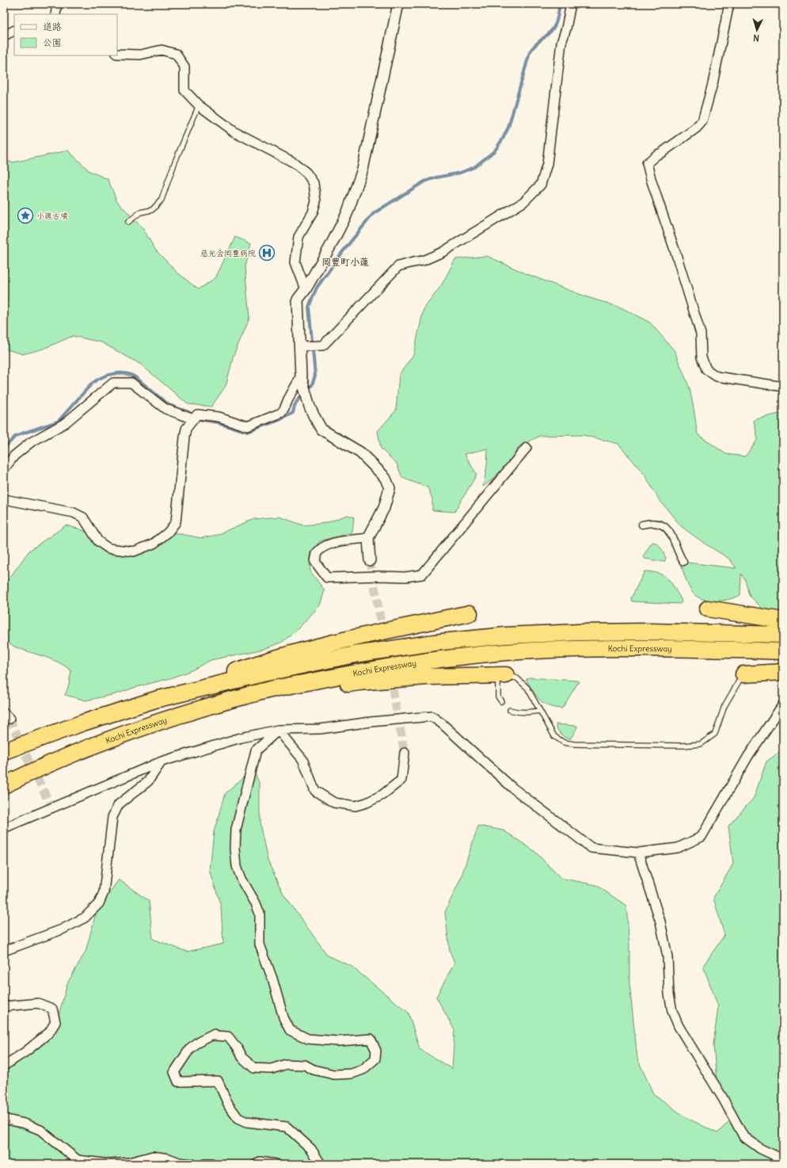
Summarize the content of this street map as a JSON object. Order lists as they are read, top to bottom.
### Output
{
  "streets": {
    "highway": ["Kochi Expressway"]
  },
  "districts": ["岡豊町小蓮"],
  "places": {
    "place": ["小蓮古墳"],
    "hospital": ["慈光会岡豊病院"]
  },
  "legend": ["道路", "公園"],
  "north": "bottom"
}
